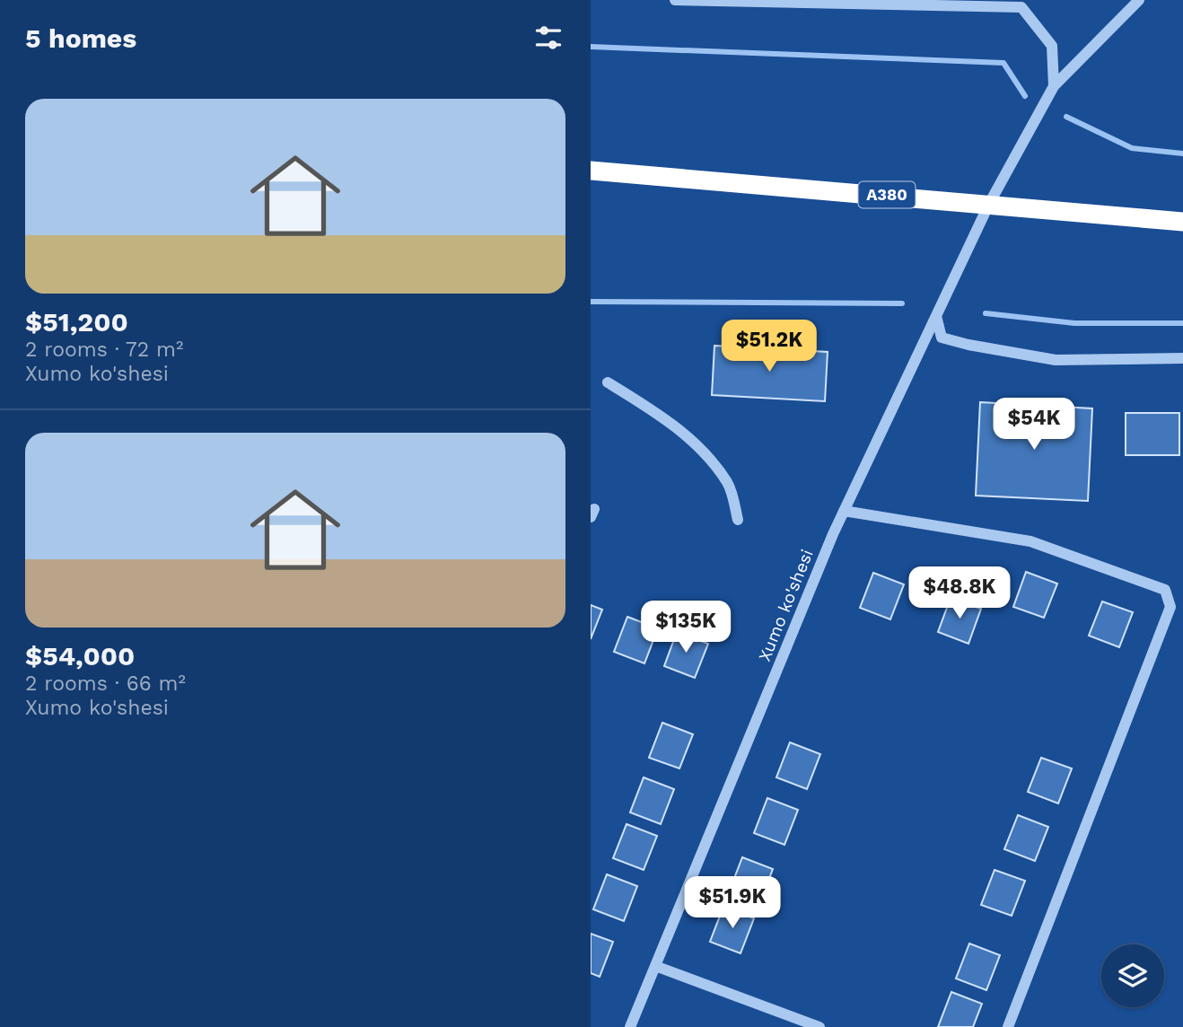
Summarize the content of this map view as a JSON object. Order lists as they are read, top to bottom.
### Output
{
  "streets": {
    "highway": ["A380"],
    "street": ["Xumo ko'shesi"]
  },
  "crossings": [
    ["A380", "Xumo ko'shesi"]
  ],
  "page": {
    "heading": "5 homes",
    "list": [
      {
        "name": "$51,200",
        "note": "2 rooms · 72 m² · Xumo ko'shesi"
      },
      {
        "name": "$54,000",
        "note": "2 rooms · 66 m² · Xumo ko'shesi"
      }
    ],
    "price": [
      "$51.2K",
      "$54K",
      "$48.8K",
      "$135K",
      "$51.9K"
    ]
  }
}
